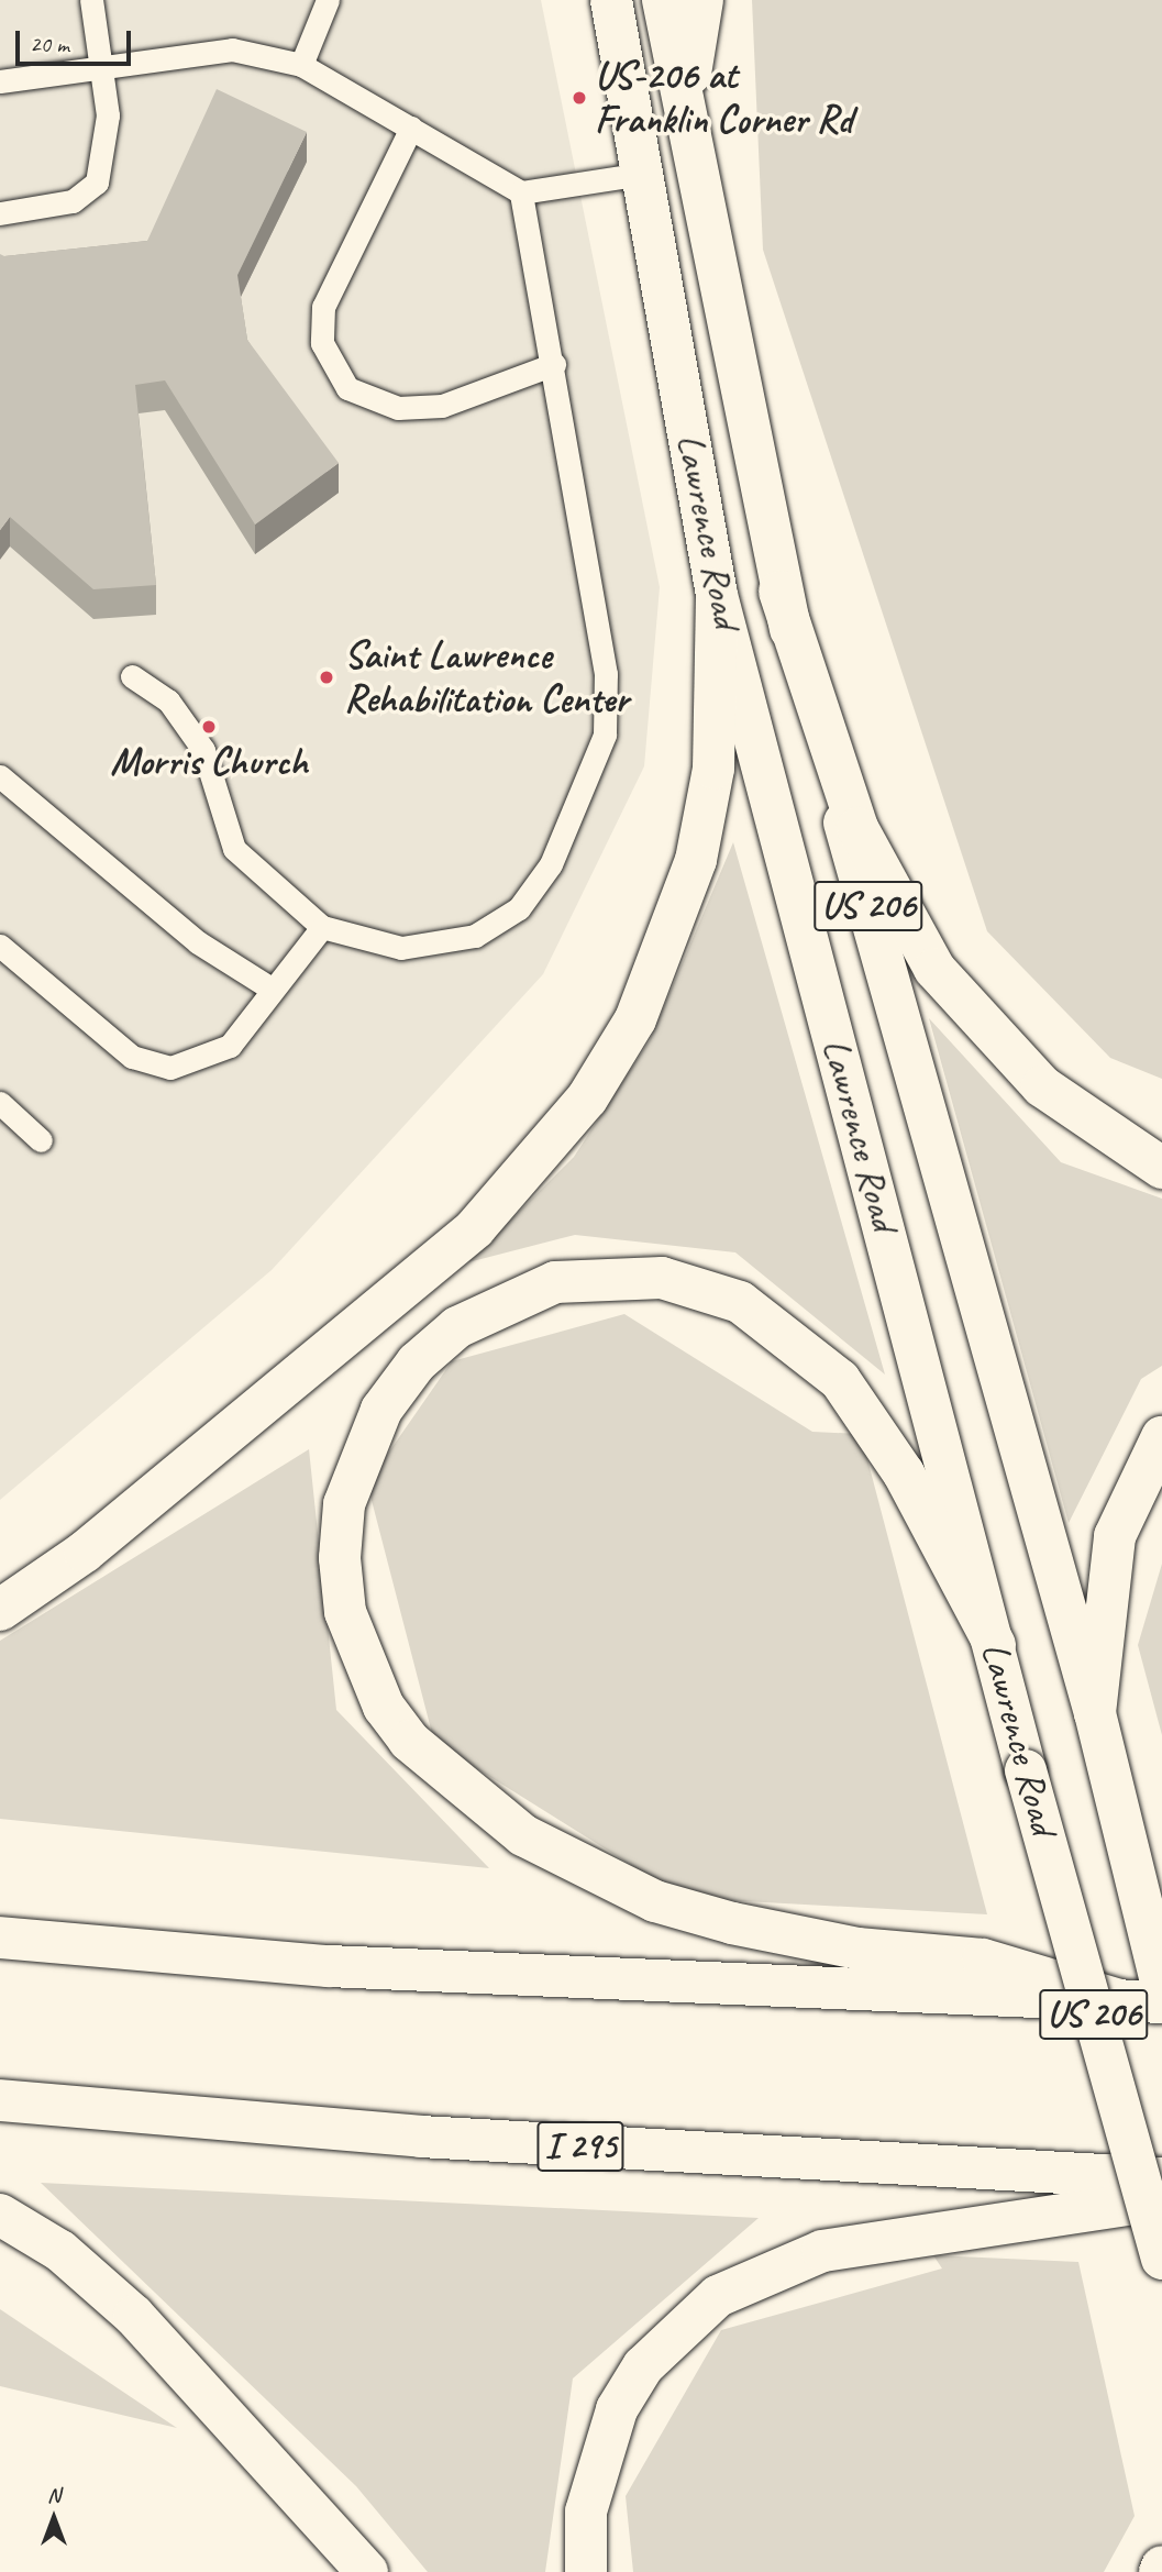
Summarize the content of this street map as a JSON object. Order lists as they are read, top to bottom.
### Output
{
  "streets": {
    "highway": ["Lawrence Road", "US 206", "I 295"]
  },
  "places": ["US-206 at Franklin Corner Rd", "Saint Lawrence Rehabilitation Center", "Morris Church"],
  "scale_bar": "20 m",
  "north": "top"
}
